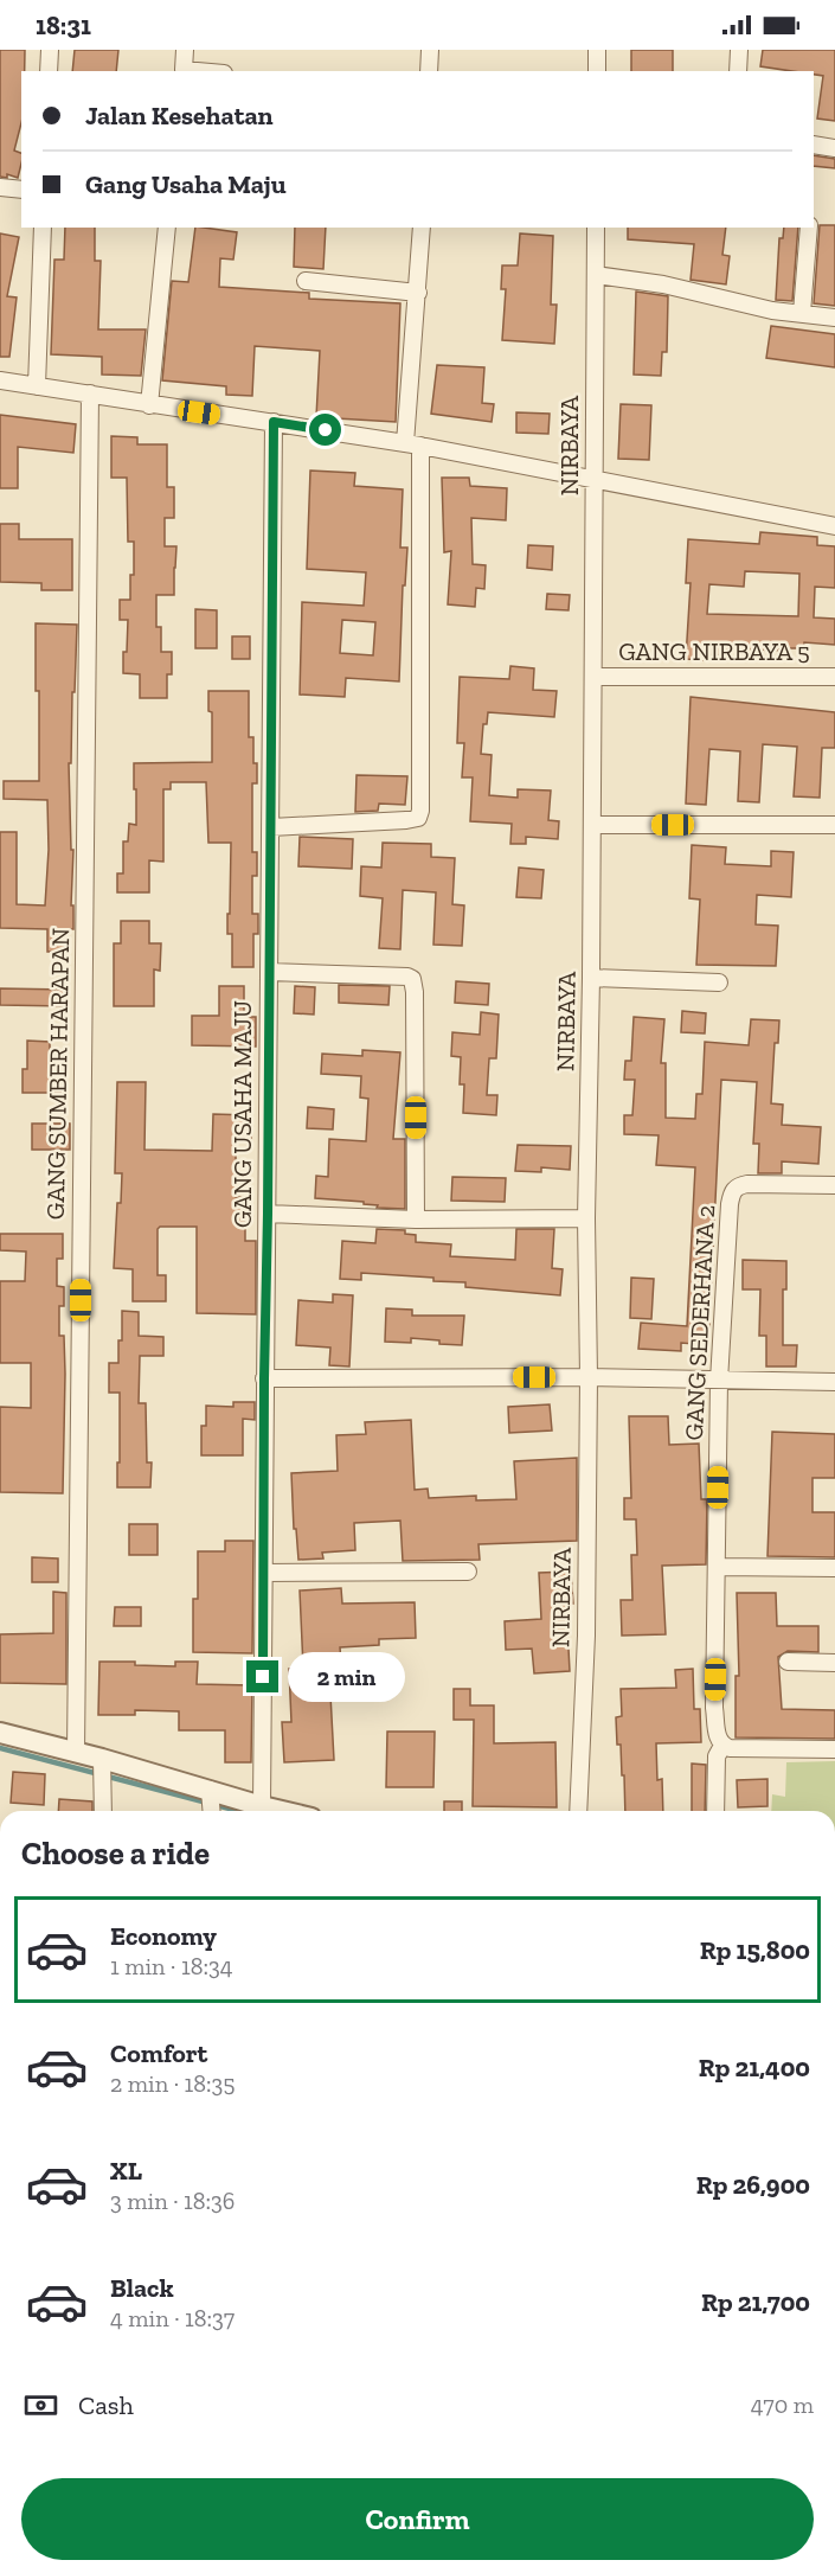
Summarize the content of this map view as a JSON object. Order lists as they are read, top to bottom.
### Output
{
  "streets": {
    "street": [
      "NIRBAYA",
      "GANG NIRBAYA 5",
      "GANG SUMBER HARAPAN",
      "GANG USAHA MAJU",
      "GANG SEDERHANA 2"
    ]
  },
  "crossings": [
    ["NIRBAYA", "GANG NIRBAYA 5"]
  ],
  "page": {
    "status": "18:31",
    "banner": ["Jalan Kesehatan", "Gang Usaha Maju"],
    "bubble": "2 min",
    "heading": "Choose a ride",
    "list": [
      {
        "name": "Economy",
        "note": "1 min · 18:34",
        "value": "Rp 15,800"
      },
      {
        "name": "Comfort",
        "note": "2 min · 18:35",
        "value": "Rp 21,400"
      },
      {
        "name": "XL",
        "note": "3 min · 18:36",
        "value": "Rp 26,900"
      },
      {
        "name": "Black",
        "note": "4 min · 18:37",
        "value": "Rp 21,700"
      }
    ],
    "pay": ["Cash", "470 m"],
    "buttons": "Confirm"
  }
}
